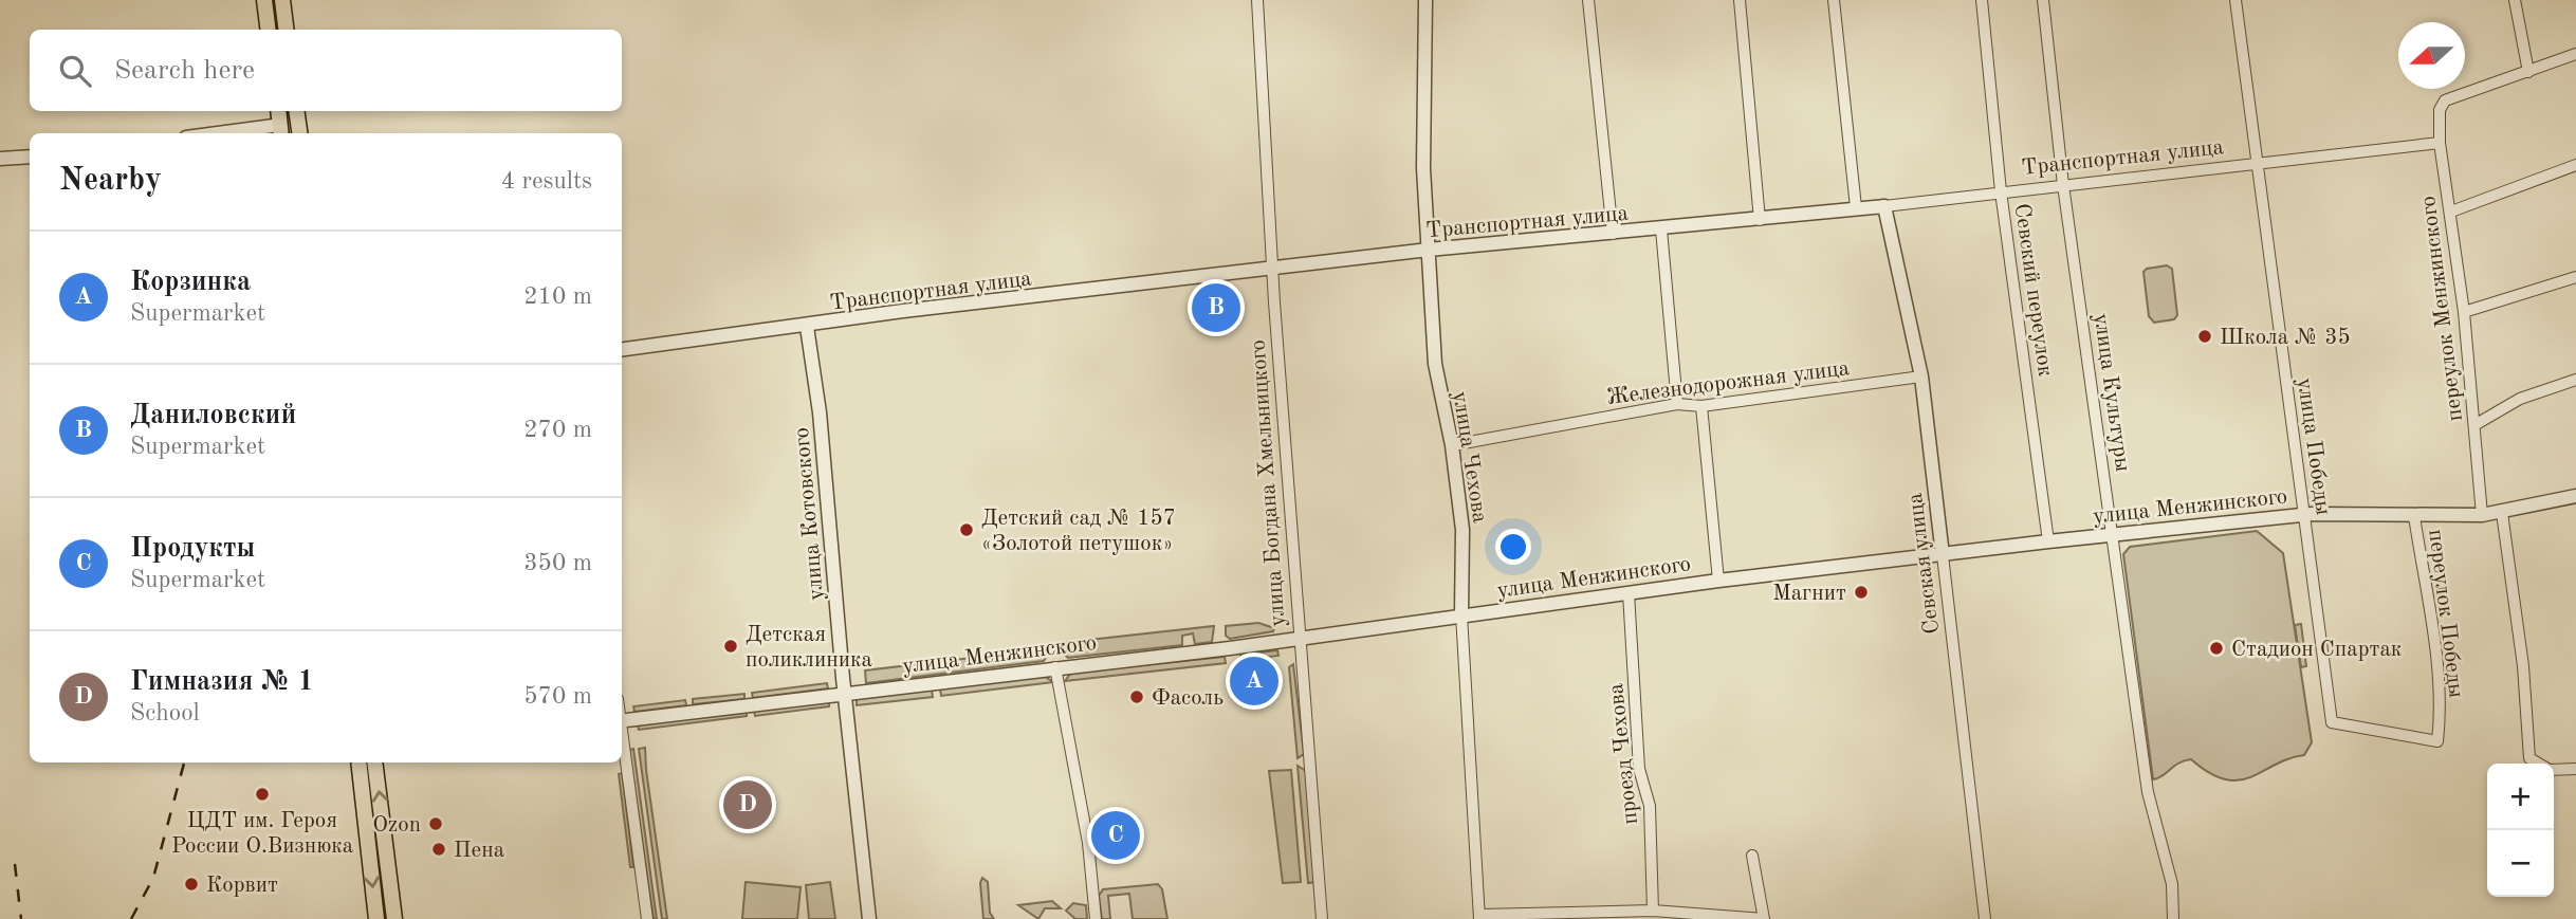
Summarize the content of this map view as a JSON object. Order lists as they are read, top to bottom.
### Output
{
  "streets": {
    "street": [
      "Транспортная улица",
      "Севский переулок",
      "переулок Менжинского",
      "Железнодорожная улица",
      "улица Культуры",
      "улица Победы",
      "улица Чехова",
      "улица Богдана Хмельницкого",
      "улица Менжинского",
      "улица Котовского",
      "Севская улица",
      "переулок Победы",
      "проезд Чехова"
    ]
  },
  "crossings": [
    ["Транспортная улица", "Севский переулок"],
    ["Транспортная улица", "переулок Менжинского"],
    ["Транспортная улица", "улица Культуры"],
    ["Транспортная улица", "улица Победы"],
    ["Транспортная улица", "улица Чехова"],
    ["Транспортная улица", "улица Богдана Хмельницкого"],
    ["Транспортная улица", "улица Котовского"],
    ["Транспортная улица", "Севская улица"],
    ["Севский переулок", "улица Менжинского"],
    ["переулок Менжинского", "улица Менжинского"],
    ["Железнодорожная улица", "улица Чехова"],
    ["Железнодорожная улица", "Севская улица"],
    ["улица Культуры", "улица Менжинского"],
    ["улица Победы", "улица Менжинского"],
    ["улица Победы", "переулок Победы"],
    ["улица Чехова", "улица Менжинского"],
    ["улица Богдана Хмельницкого", "улица Менжинского"],
    ["улица Менжинского", "улица Котовского"],
    ["улица Менжинского", "Севская улица"],
    ["улица Менжинского", "переулок Победы"],
    ["улица Менжинского", "проезд Чехова"]
  ],
  "places": [
    "Школа № 35",
    "Детский сад № 157 «Золотой петушок»",
    "Магнит",
    "Детская поликлиника",
    "Стадион Спартак",
    "Фасоль",
    "ЦДТ им. Героя России О.Визнюка",
    "Ozon",
    "Пена",
    "Корвит"
  ],
  "north": "left",
  "page": {
    "search": "Search here",
    "heading": ["Nearby", "4 results"],
    "list": [
      {
        "mark": "A",
        "name": "Корзинка",
        "note": "Supermarket",
        "value": "210 m"
      },
      {
        "mark": "B",
        "name": "Даниловский",
        "note": "Supermarket",
        "value": "270 m"
      },
      {
        "mark": "C",
        "name": "Продукты",
        "note": "Supermarket",
        "value": "350 m"
      },
      {
        "mark": "D",
        "name": "Гимназия № 1",
        "note": "School",
        "value": "570 m"
      }
    ],
    "pins": [
      "B",
      "A",
      "D",
      "C"
    ],
    "map_buttons": ["+", "−"]
  }
}
